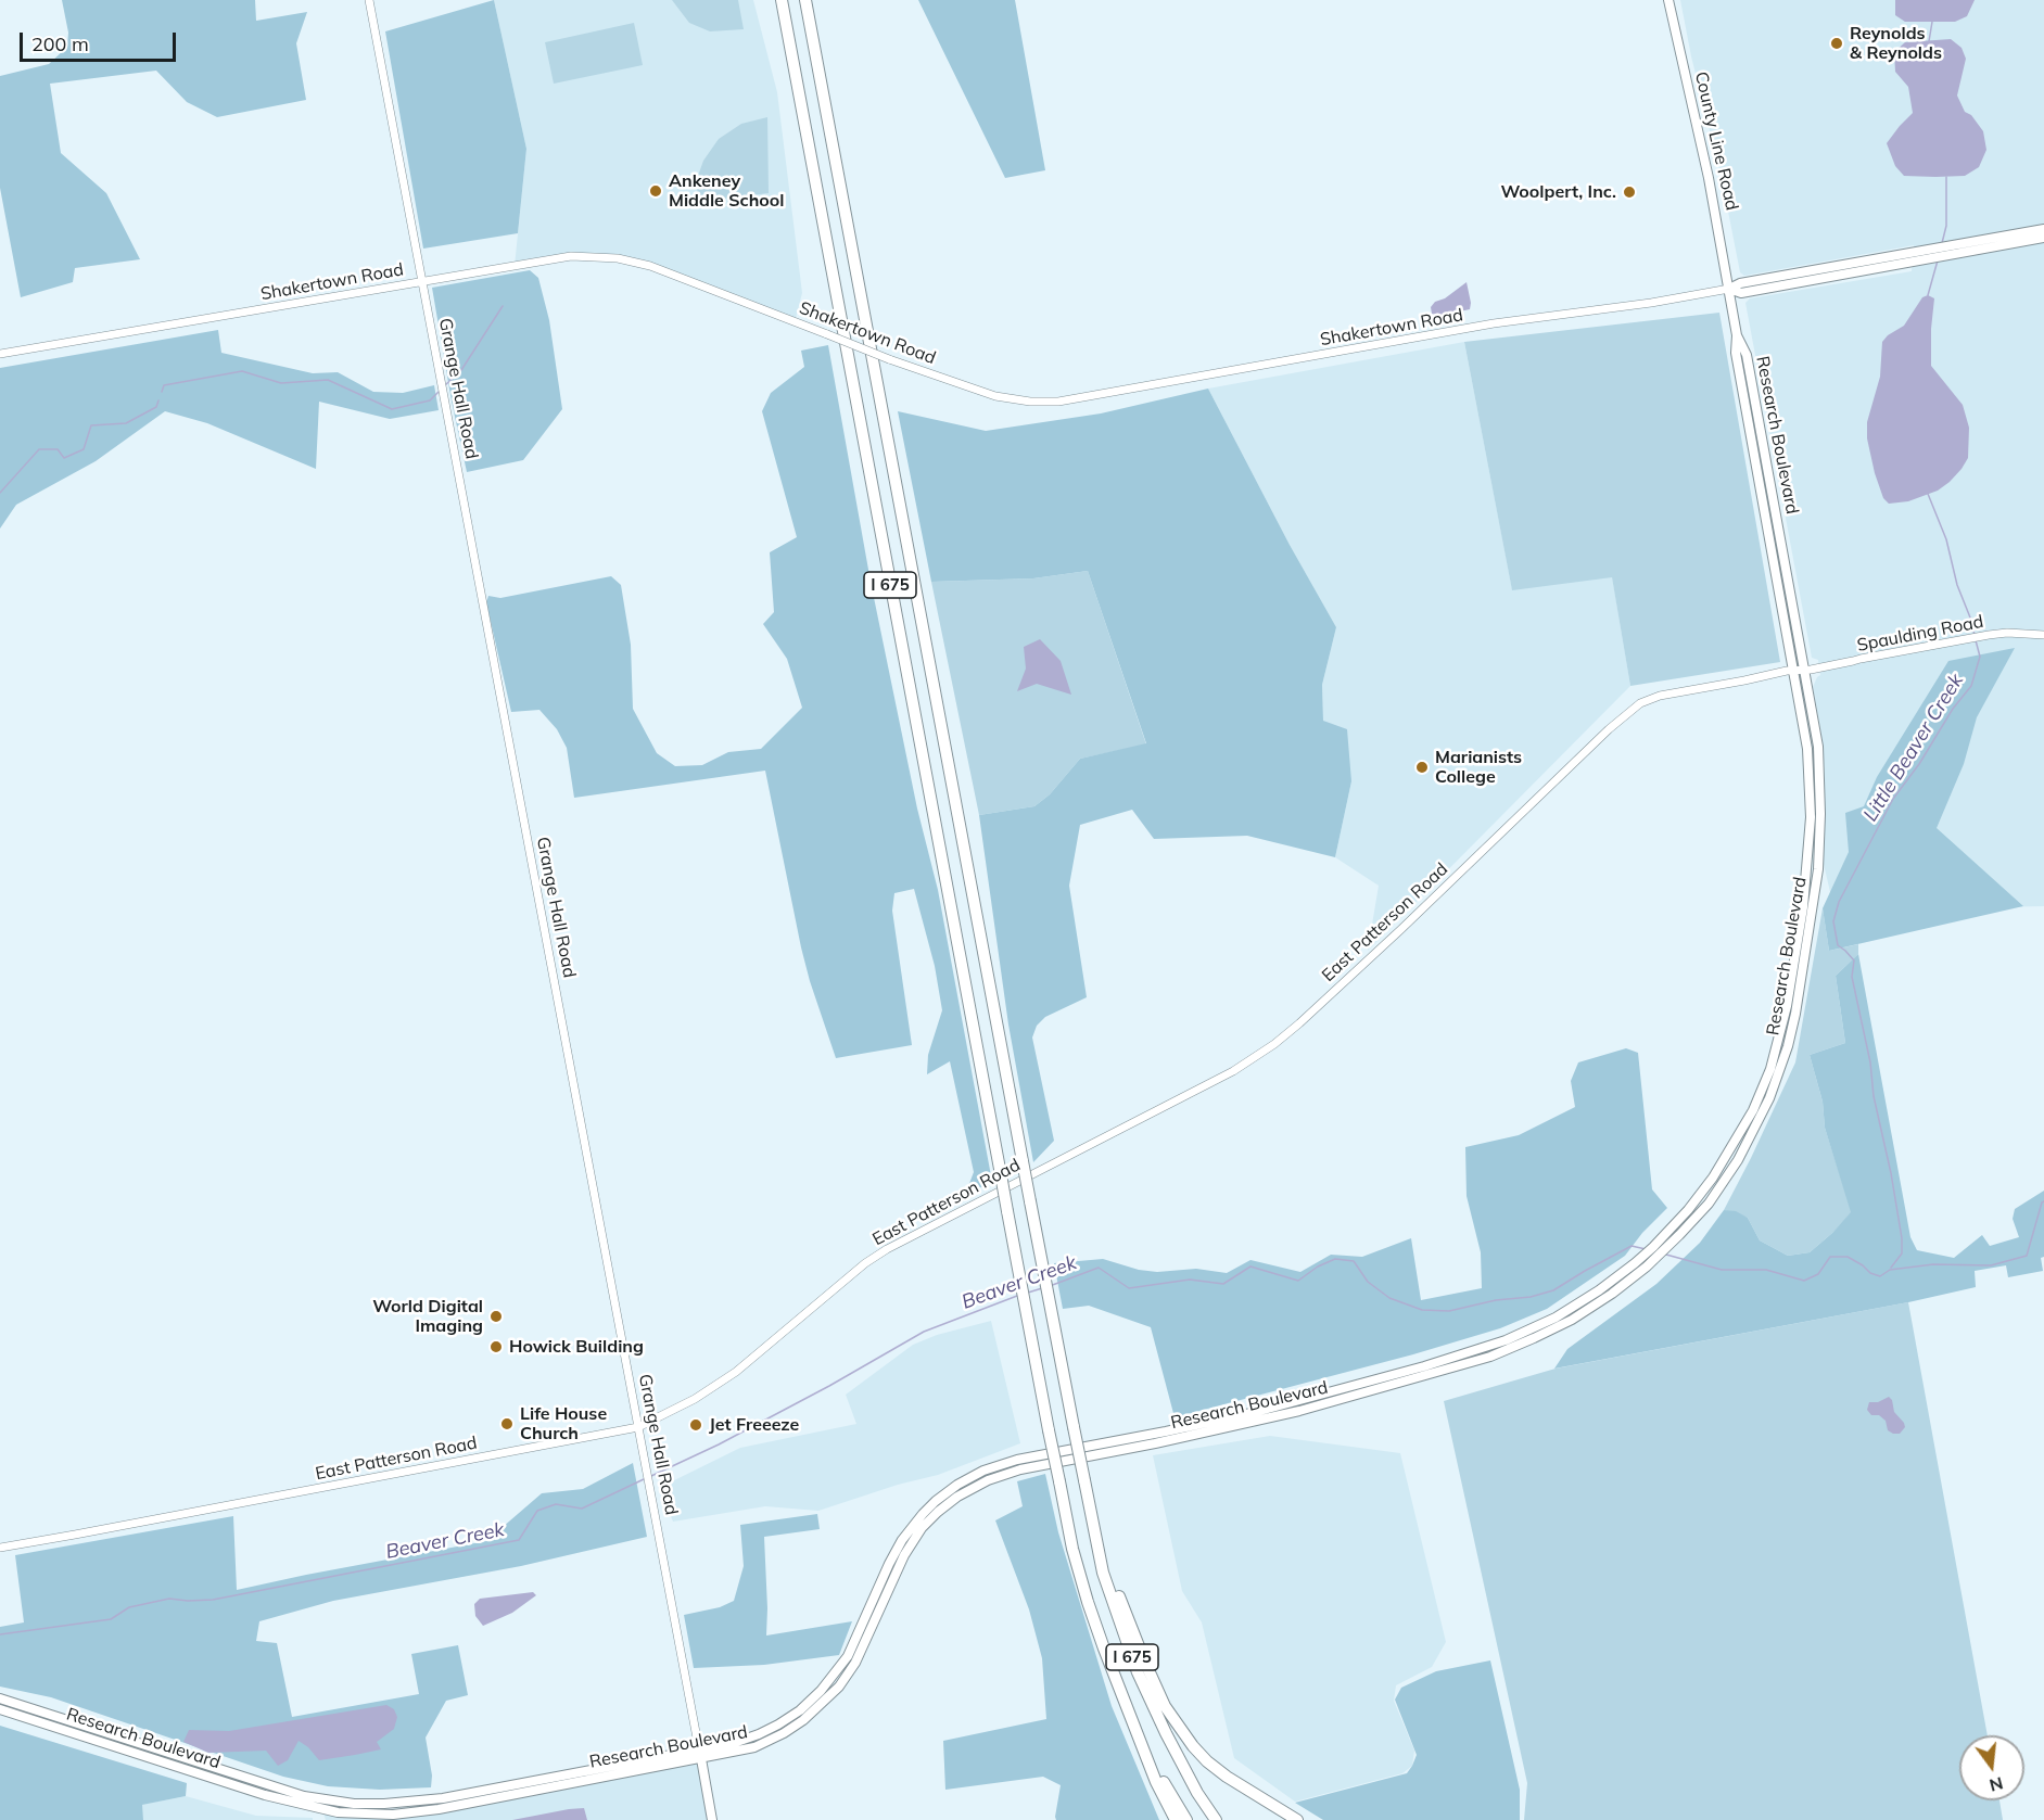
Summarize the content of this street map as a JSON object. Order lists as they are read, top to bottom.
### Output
{
  "streets": {
    "highway": ["I 675"],
    "main road": ["County Line Road", "Grange Hall Road", "Research Boulevard"],
    "street": ["Shakertown Road", "Spaulding Road", "East Patterson Road"]
  },
  "crossings": [
    ["County Line Road", "Shakertown Road"],
    ["County Line Road", "Research Boulevard"],
    ["Shakertown Road", "Grange Hall Road"],
    ["Shakertown Road", "Research Boulevard"],
    ["Grange Hall Road", "Research Boulevard"],
    ["Grange Hall Road", "East Patterson Road"],
    ["Research Boulevard", "Spaulding Road"],
    ["Research Boulevard", "East Patterson Road"],
    ["Spaulding Road", "East Patterson Road"]
  ],
  "water": ["Little Beaver Creek", "Beaver Creek"],
  "places": [
    "Reynolds & Reynolds",
    "Ankeney Middle School",
    "Woolpert, Inc.",
    "Marianists College",
    "World Digital Imaging",
    "Howick Building",
    "Life House Church",
    "Jet Freeeze"
  ],
  "scale_bar": "200 m",
  "north": "bottom"
}
